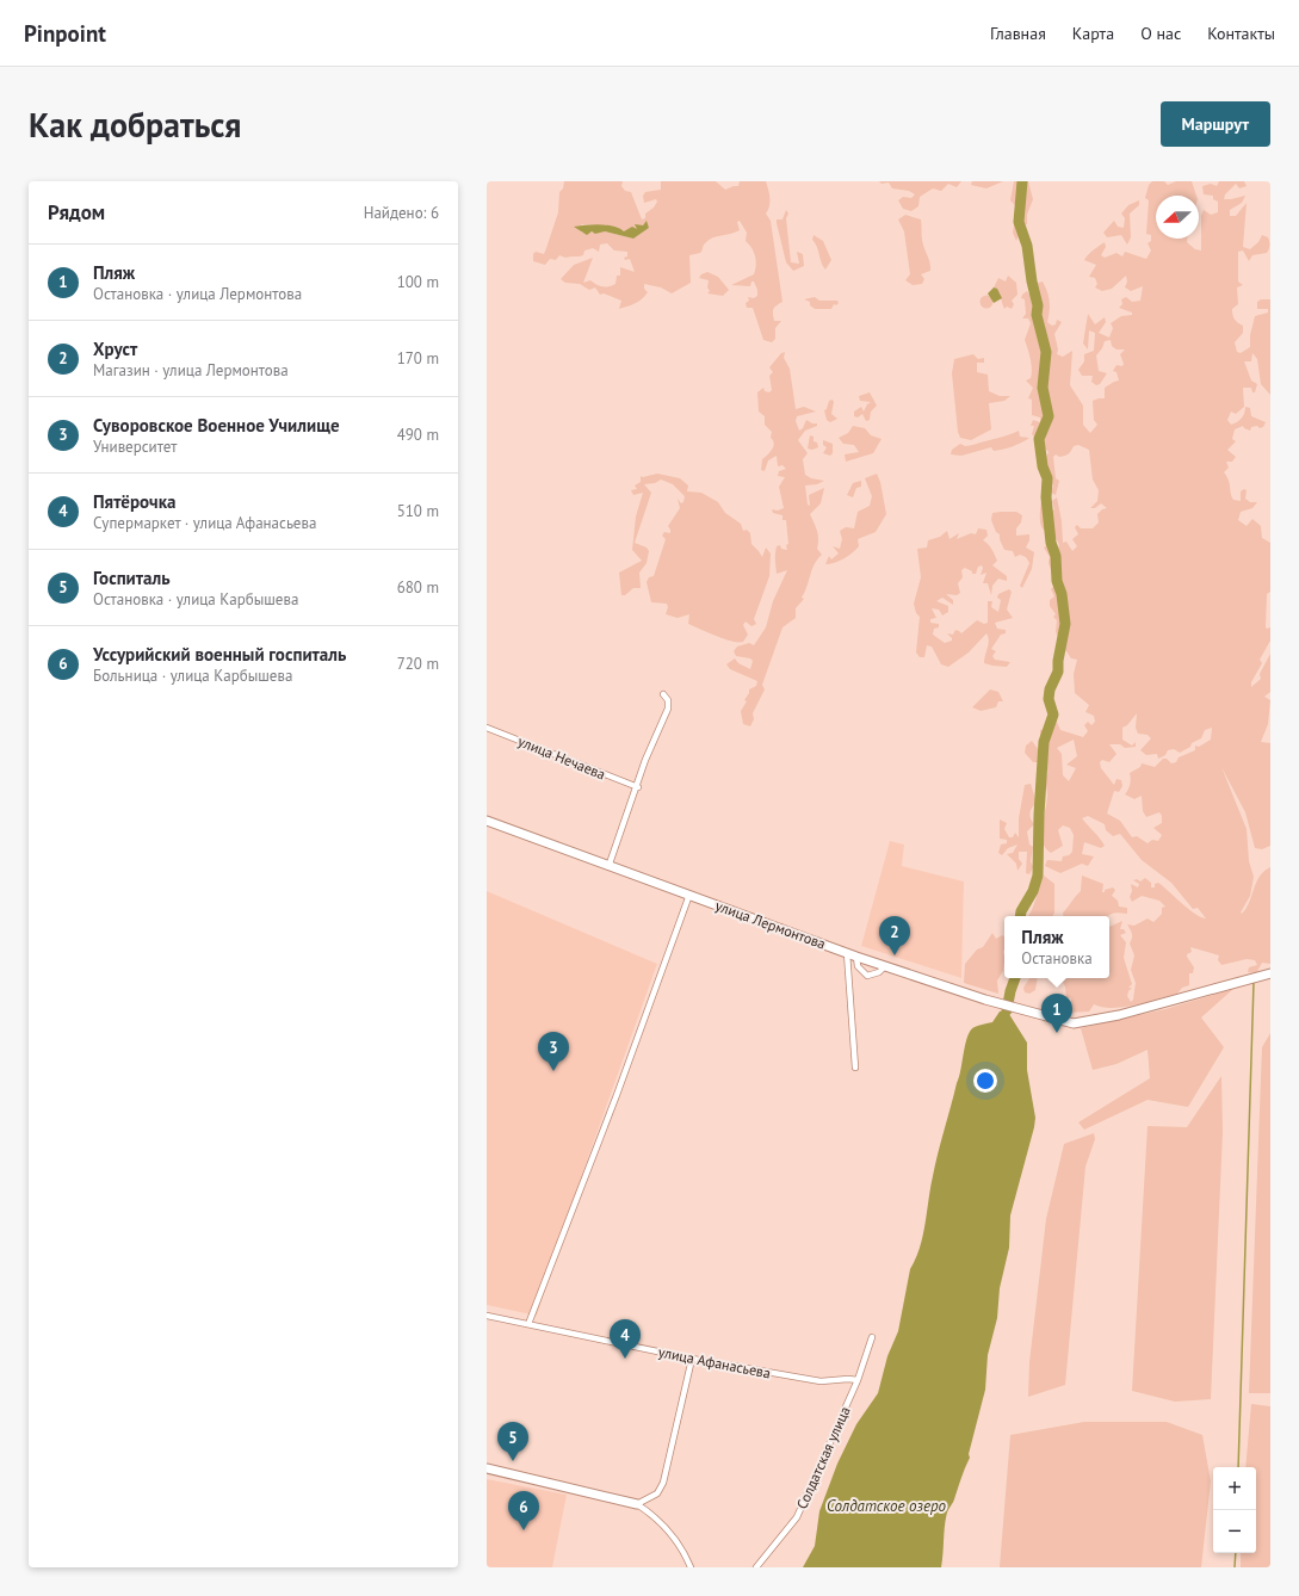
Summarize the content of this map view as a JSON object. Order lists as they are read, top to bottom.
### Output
{
  "streets": {
    "main road": ["улица Лермонтова"],
    "street": ["улица Нечаева", "улица Афанасьева", "Солдатская улица"]
  },
  "crossings": [
    ["улица Афанасьева", "Солдатская улица"]
  ],
  "water": ["Солдатское озеро"],
  "north": "left",
  "page": {
    "header": "Pinpoint",
    "nav": [
      "Главная",
      "Карта",
      "О нас",
      "Контакты"
    ],
    "buttons": "Маршрут",
    "title": "Как добраться",
    "heading": ["Рядом", "Найдено: 6"],
    "list": [
      {
        "mark": "1",
        "name": "Пляж",
        "note": "Остановка · улица Лермонтова",
        "value": "100 m"
      },
      {
        "mark": "2",
        "name": "Хруст",
        "note": "Магазин · улица Лермонтова",
        "value": "170 m"
      },
      {
        "mark": "3",
        "name": "Суворовское Военное Училище",
        "note": "Университет",
        "value": "490 m"
      },
      {
        "mark": "4",
        "name": "Пятёрочка",
        "note": "Супермаркет · улица Афанасьева",
        "value": "510 m"
      },
      {
        "mark": "5",
        "name": "Госпиталь",
        "note": "Остановка · улица Карбышева",
        "value": "680 m"
      },
      {
        "mark": "6",
        "name": "Уссурийский военный госпиталь",
        "note": "Больница · улица Карбышева",
        "value": "720 m"
      }
    ],
    "popup": ["Пляж", "Остановка"],
    "pins": [
      "2",
      "1",
      "3",
      "4",
      "5",
      "6"
    ],
    "map_buttons": ["+", "−"]
  }
}
